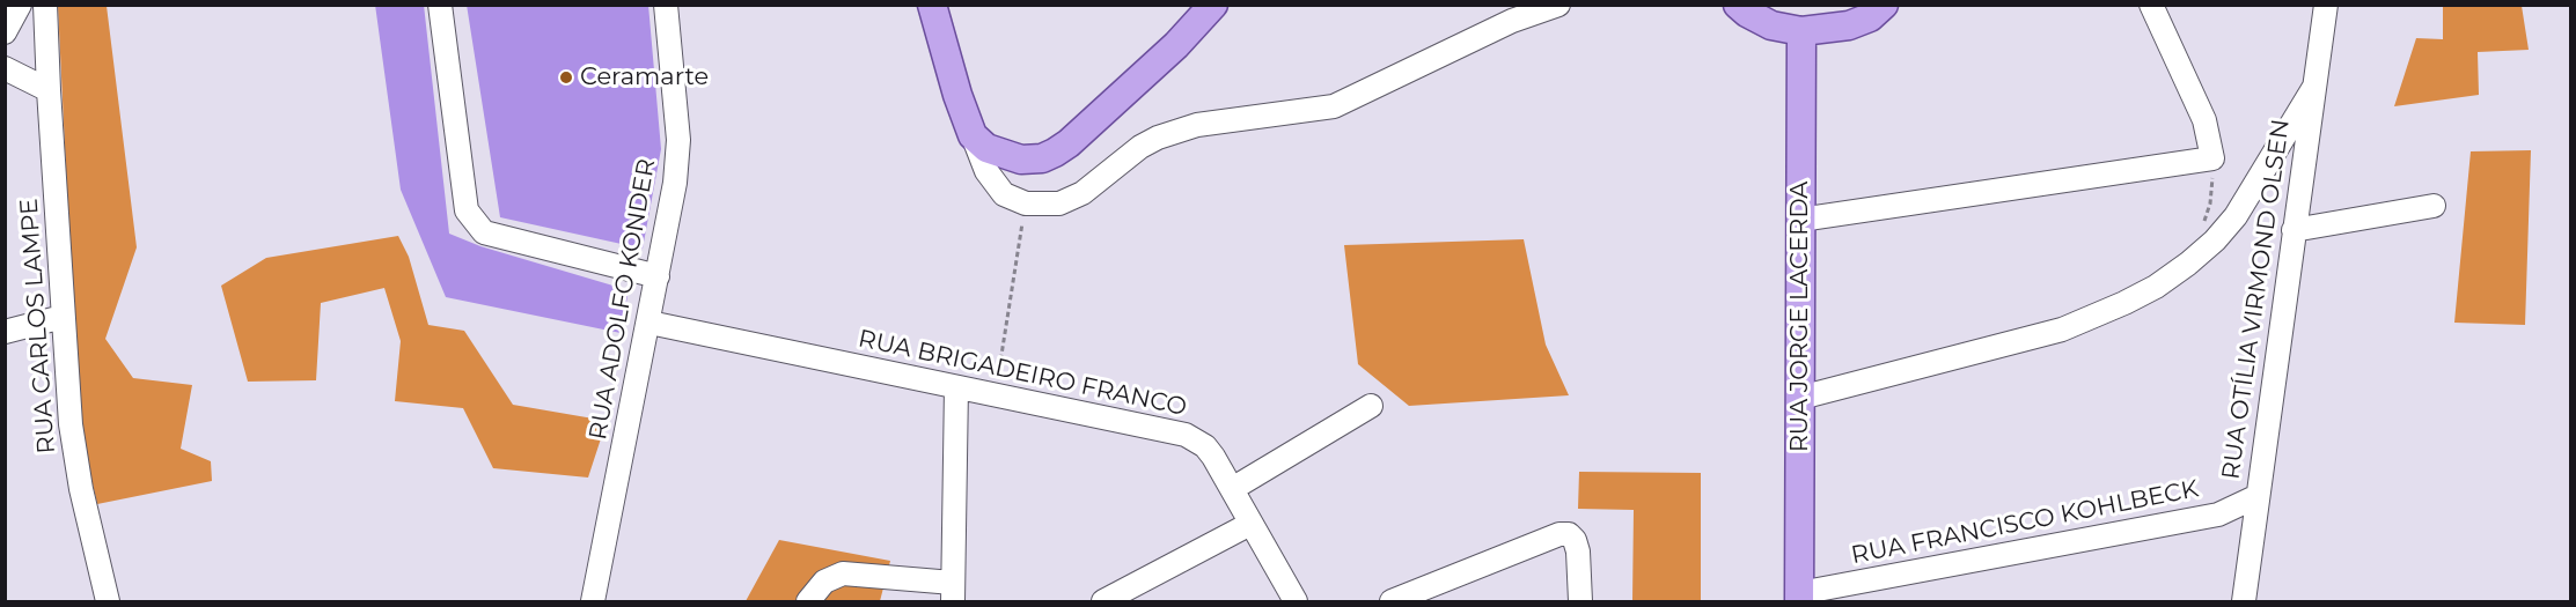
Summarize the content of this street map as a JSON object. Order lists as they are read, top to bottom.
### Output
{
  "streets": {
    "main road": ["RUA JORGE LACERDA"],
    "street": [
      "RUA ADOLFO KONDER",
      "RUA OTÍLIA VIRMOND OLSEN",
      "RUA CARLOS LAMPE",
      "RUA BRIGADEIRO FRANCO",
      "RUA FRANCISCO KOHLBECK"
    ]
  },
  "crossings": [
    ["RUA ADOLFO KONDER", "RUA BRIGADEIRO FRANCO"],
    ["RUA OTÍLIA VIRMOND OLSEN", "RUA FRANCISCO KOHLBECK"],
    ["RUA JORGE LACERDA", "RUA FRANCISCO KOHLBECK"]
  ],
  "places": ["Ceramarte"]
}
